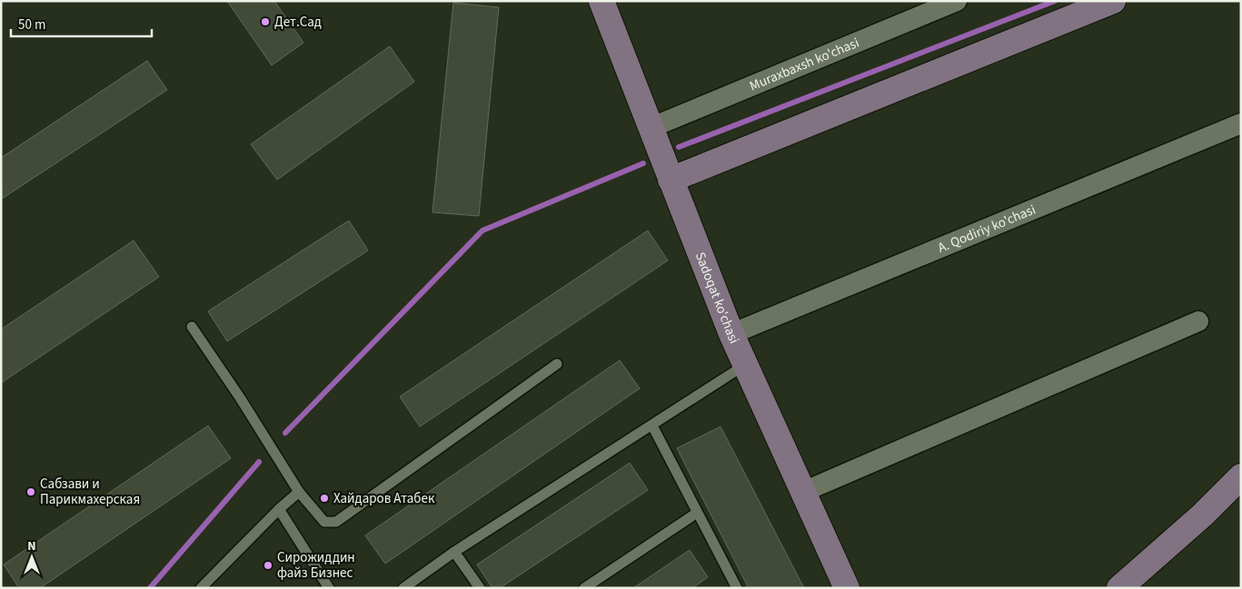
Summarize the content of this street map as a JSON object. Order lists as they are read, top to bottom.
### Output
{
  "streets": {
    "street": ["Muraxbaxsh ko'chasi", "A. Qodiriy ko'chasi", "Sadoqat ko'chasi"]
  },
  "crossings": [
    ["Muraxbaxsh ko'chasi", "Sadoqat ko'chasi"],
    ["A. Qodiriy ko'chasi", "Sadoqat ko'chasi"]
  ],
  "places": [
    "Дет.Сад",
    "Сабзави и Парикмахерская",
    "Хайдаров Атабек",
    "Сирожиддин файз Бизнес"
  ],
  "scale_bar": "50 m",
  "north": "top"
}
